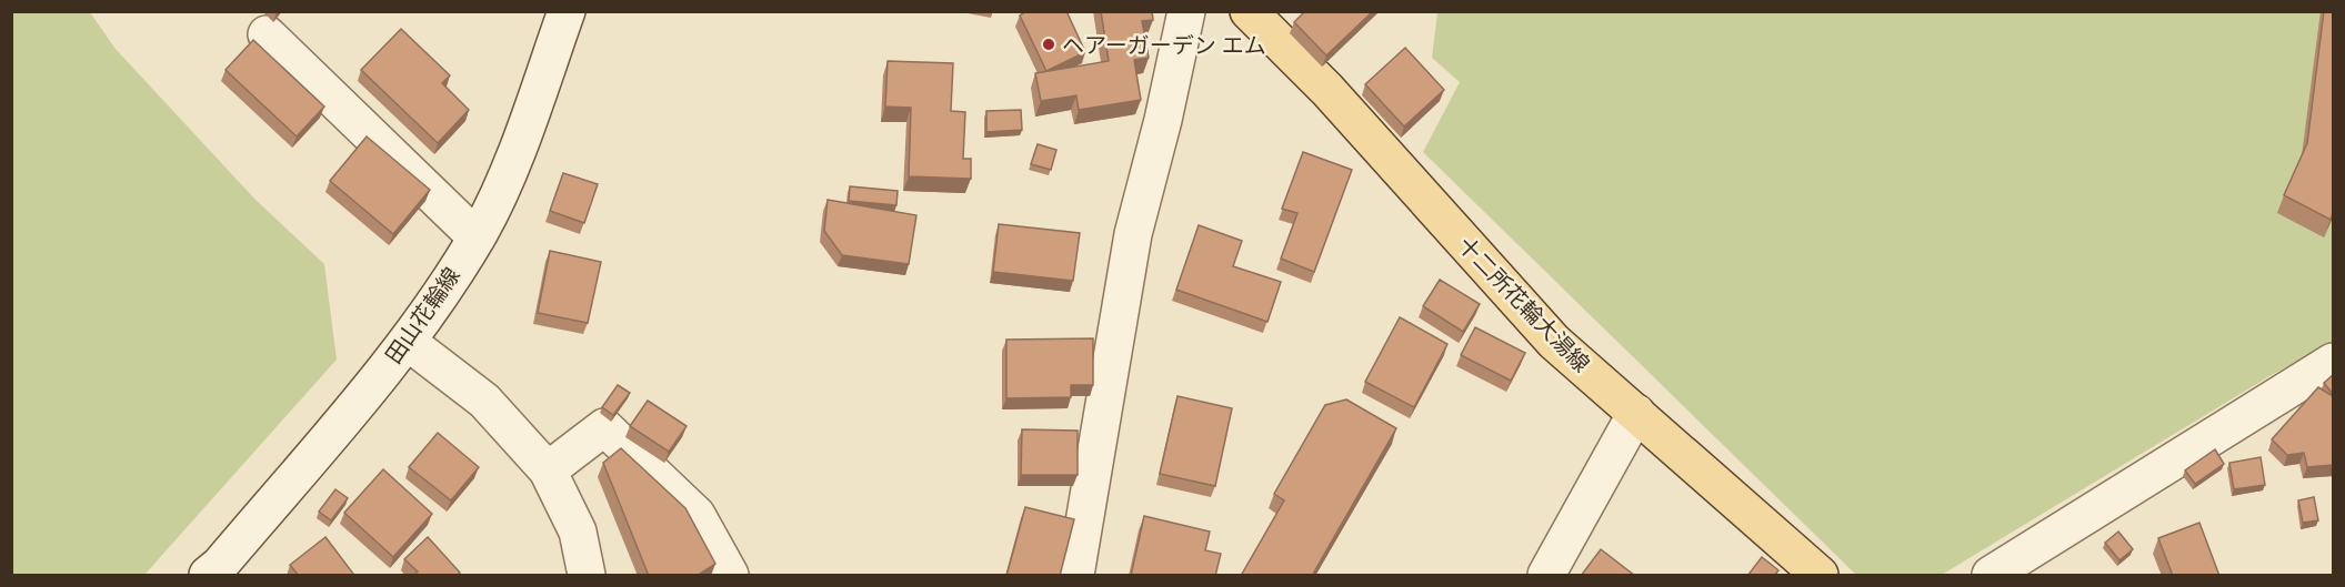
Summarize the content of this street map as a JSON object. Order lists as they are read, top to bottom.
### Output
{
  "streets": {
    "main road": ["十二所花輪大湯線"],
    "street": ["田山花輪線"]
  },
  "places": ["ヘアーガーデン エム"]
}
